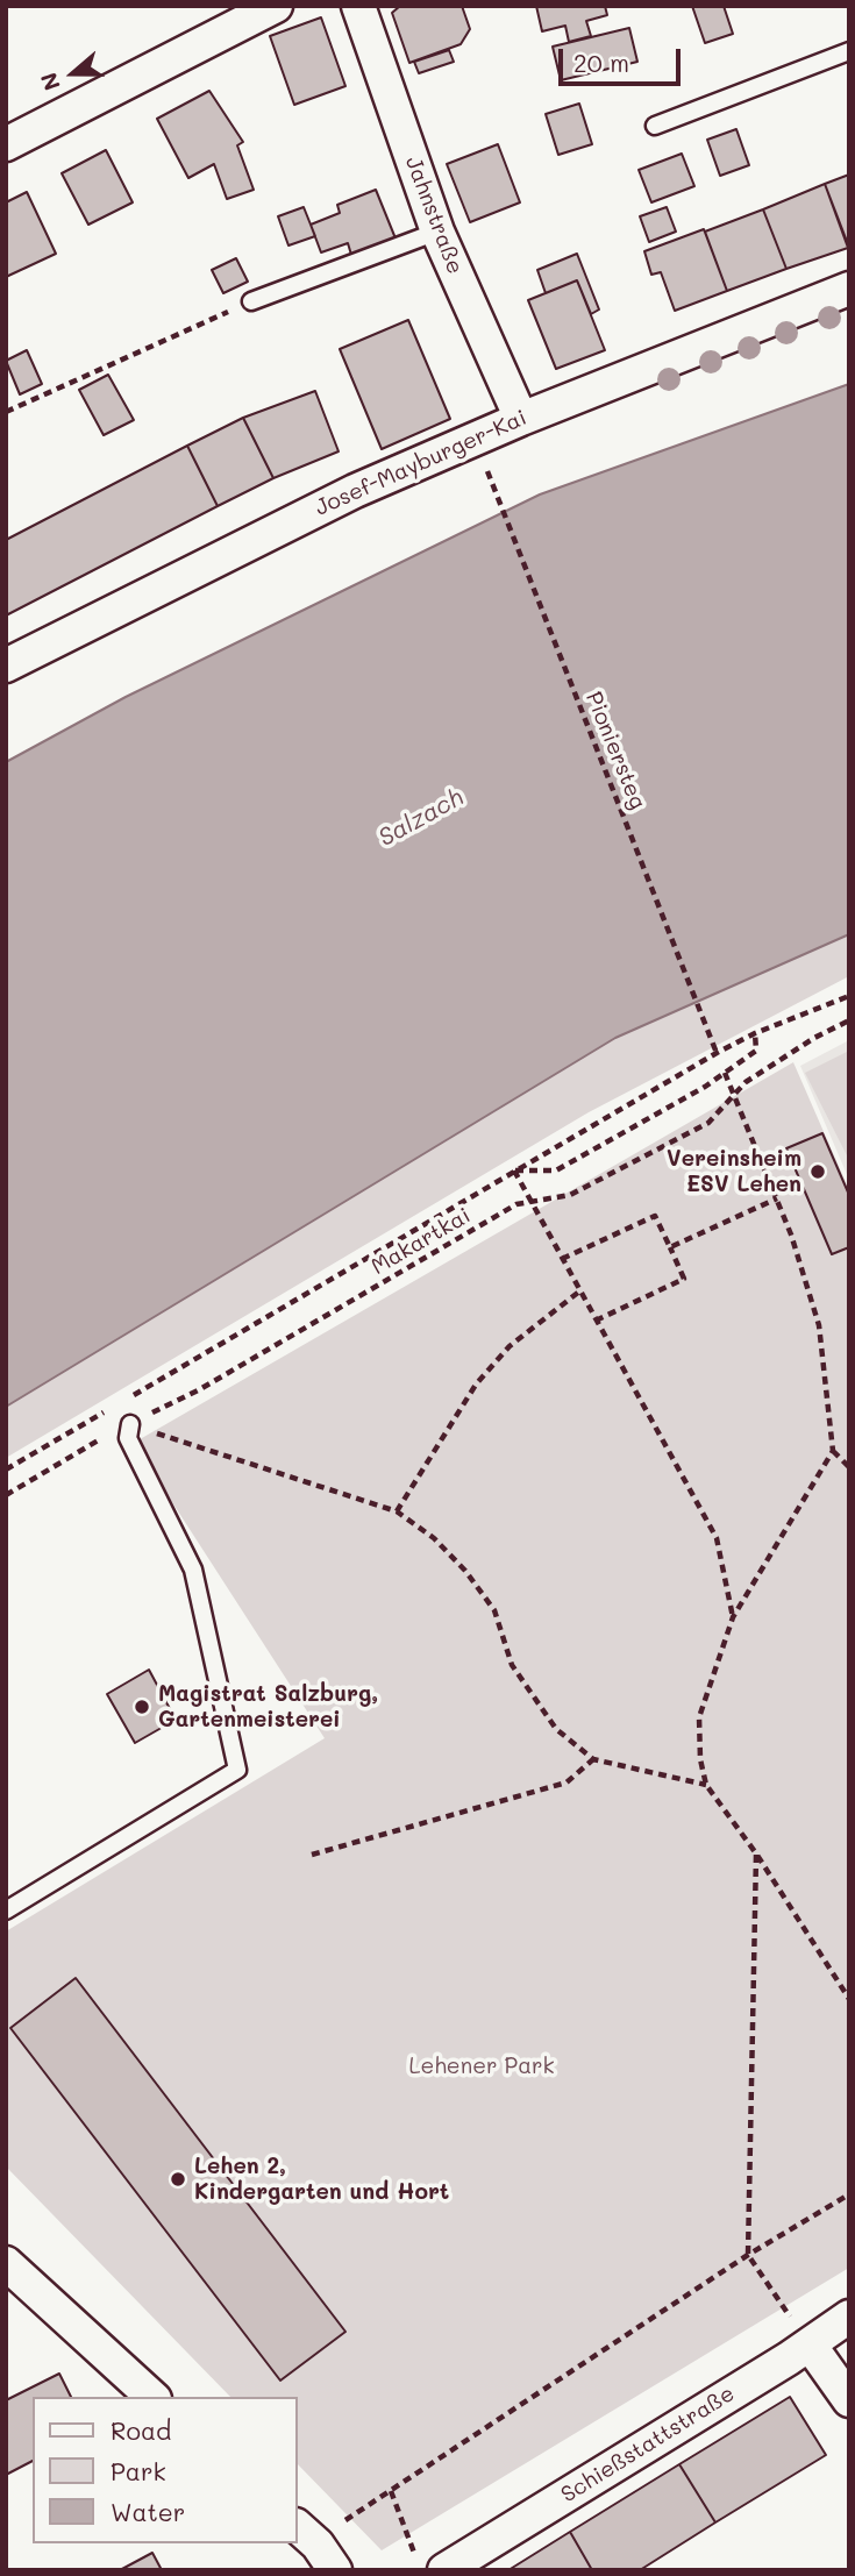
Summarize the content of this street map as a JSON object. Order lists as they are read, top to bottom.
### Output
{
  "streets": {
    "street": ["Jahnstraße", "Josef-Mayburger-Kai", "Schießstattstraße"],
    "path": ["Pioniersteg", "Makartkai"]
  },
  "crossings": [
    ["Jahnstraße", "Josef-Mayburger-Kai"],
    ["Pioniersteg", "Makartkai"]
  ],
  "water": ["Salzach"],
  "parks": ["Lehener Park"],
  "places": ["Vereinsheim ESV Lehen", "Magistrat Salzburg, Gartenmeisterei", "Lehen 2, Kindergarten und Hort"],
  "legend": ["Road", "Park", "Water"],
  "scale_bar": "20 m",
  "north": "left"
}
